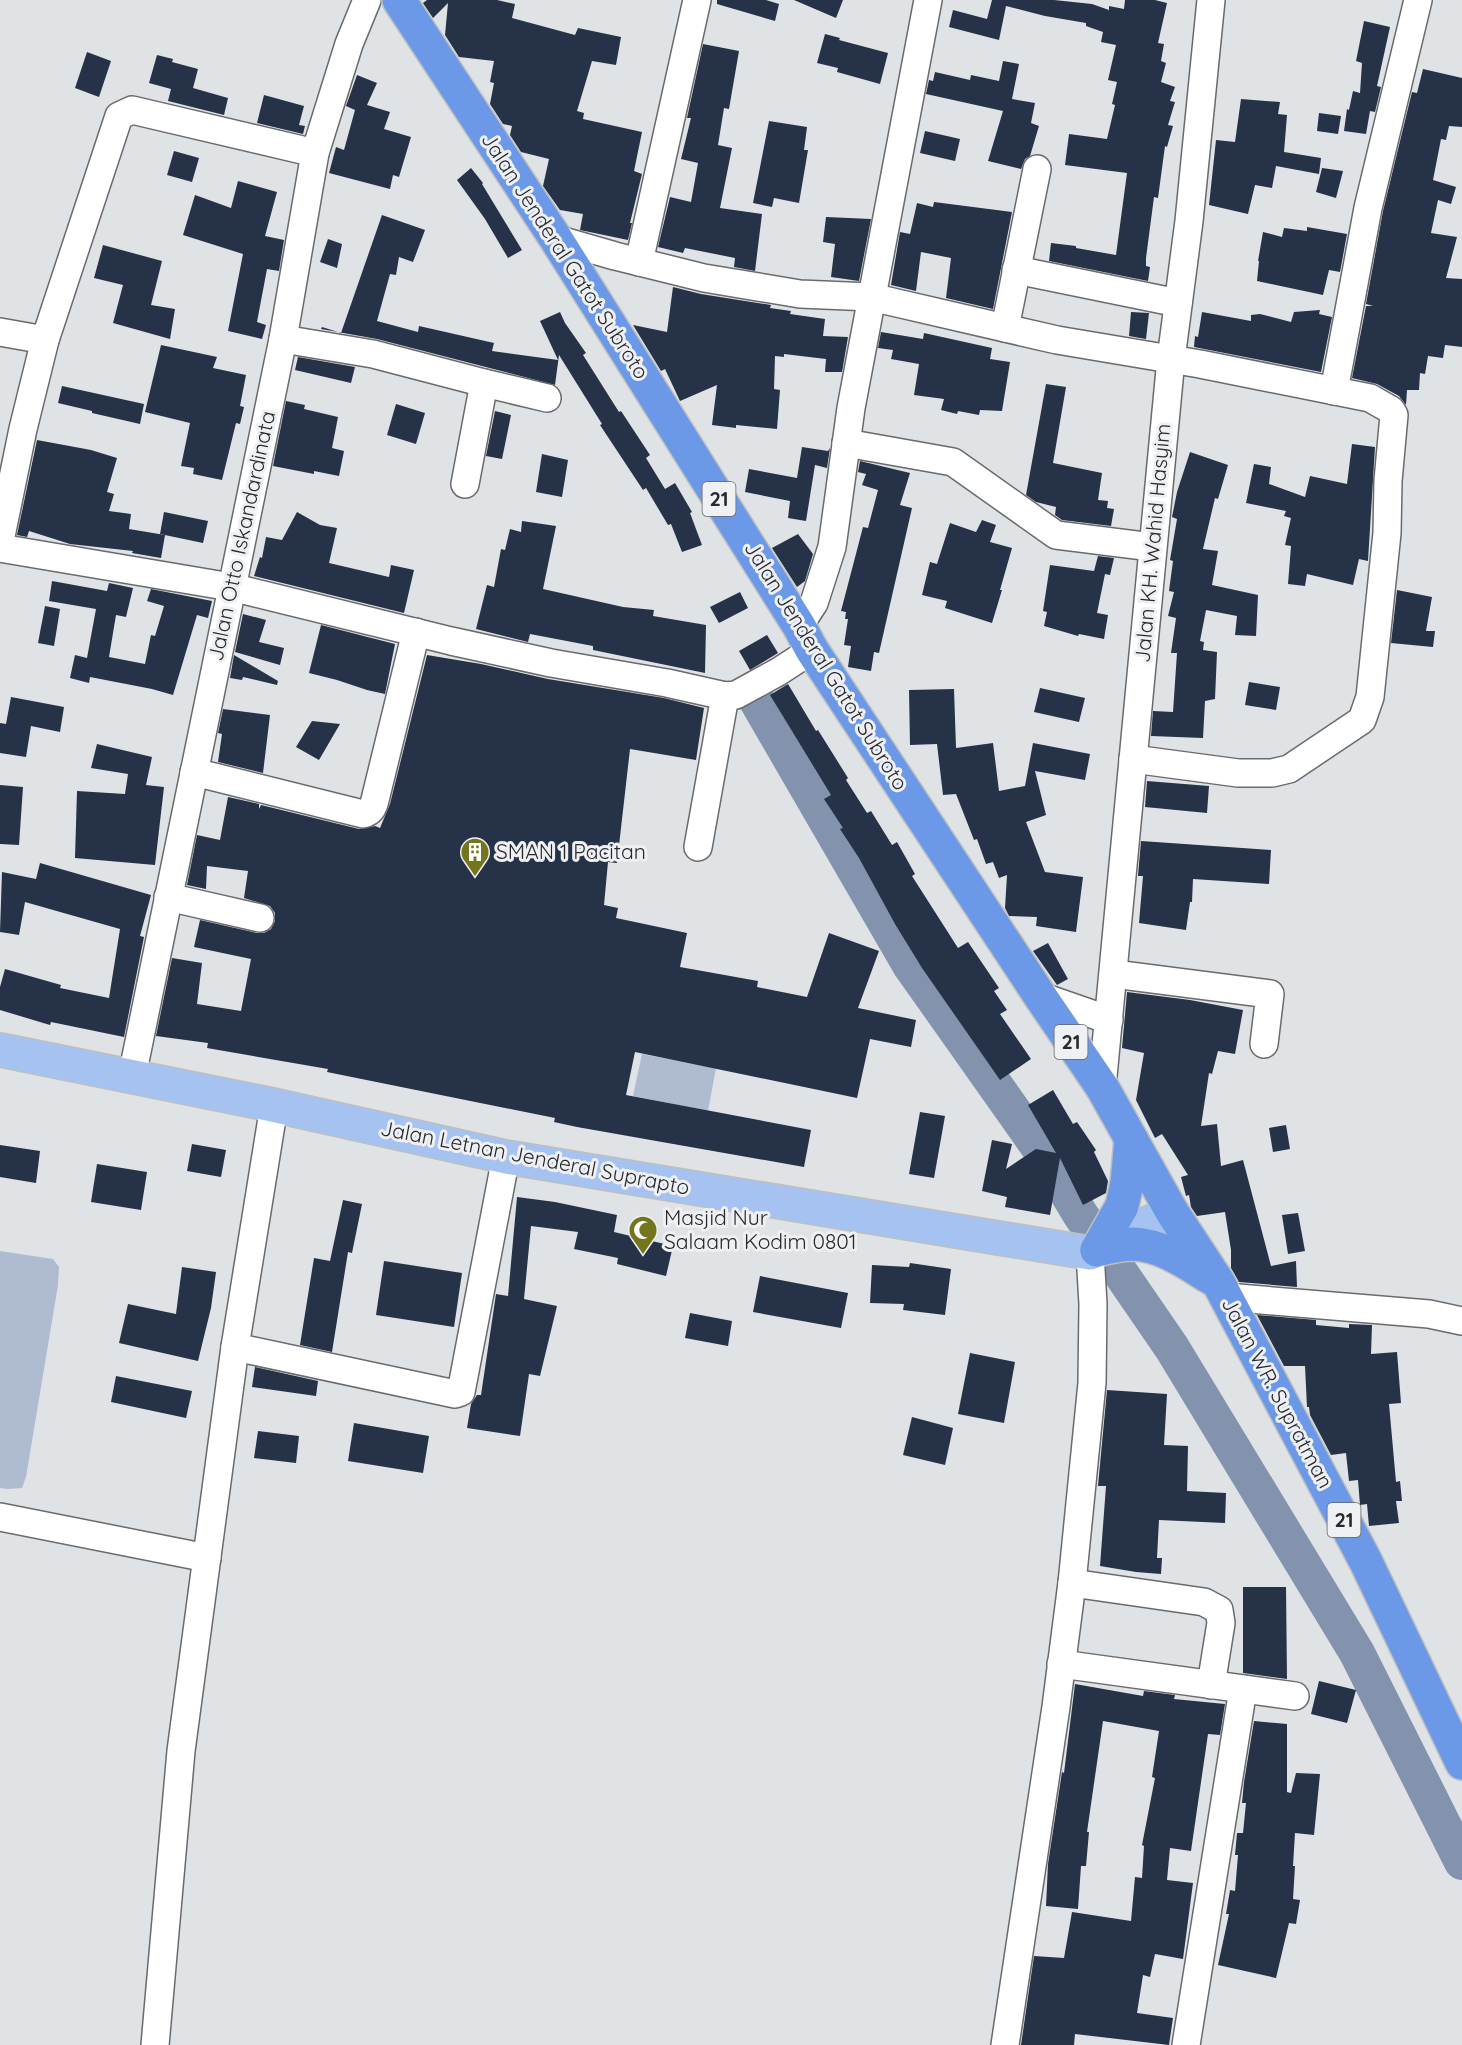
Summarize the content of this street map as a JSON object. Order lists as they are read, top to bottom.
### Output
{
  "streets": {
    "highway": ["Jalan Jenderal Gatot Subroto", "21", "Jalan WR. Supratman"],
    "main road": ["Jalan Letnan Jenderal Suprapto"],
    "street": ["Jalan Otto Iskandardinata", "Jalan KH. Wahid Hasyim"]
  },
  "crossings": [
    ["Jalan Jenderal Gatot Subroto", "21"],
    ["Jalan Jenderal Gatot Subroto", "Jalan KH. Wahid Hasyim"],
    ["21", "Jalan KH. Wahid Hasyim"],
    ["21", "Jalan WR. Supratman"],
    ["Jalan Otto Iskandardinata", "Jalan Letnan Jenderal Suprapto"]
  ],
  "places": {
    "building": ["SMAN 1 Pacitan"],
    "mosque": ["Masjid Nur Salaam Kodim 0801"]
  }
}
